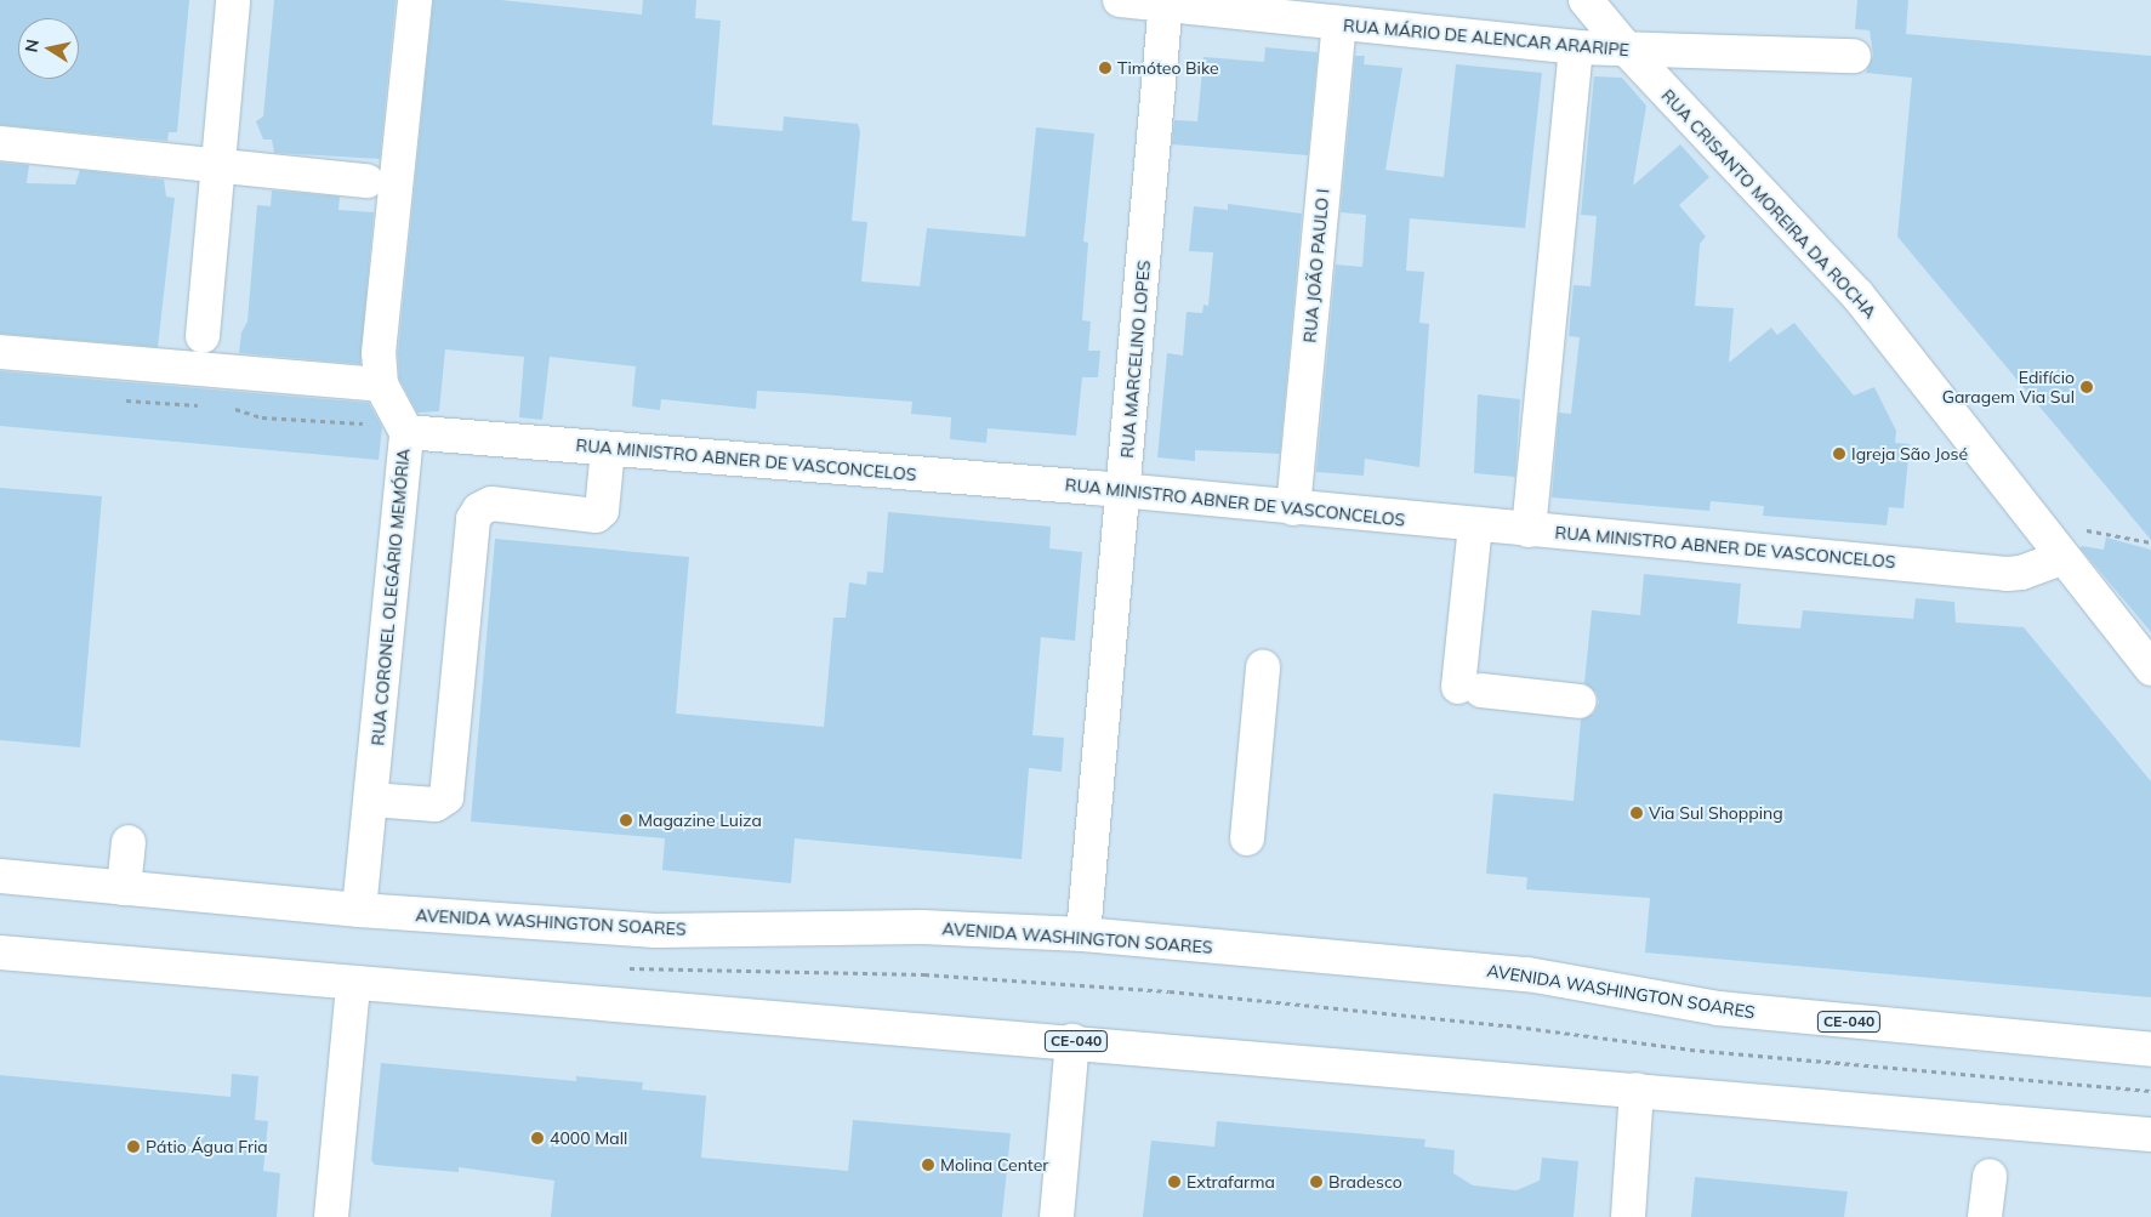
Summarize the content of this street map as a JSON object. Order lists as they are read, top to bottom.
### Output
{
  "streets": {
    "main road": [
      "RUA MÁRIO DE ALENCAR ARARIPE",
      "RUA CRISANTO MOREIRA DA ROCHA",
      "RUA JOÃO PAULO I",
      "RUA MARCELINO LOPES",
      "RUA MINISTRO ABNER DE VASCONCELOS",
      "RUA CORONEL OLEGÁRIO MEMÓRIA",
      "AVENIDA WASHINGTON SOARES",
      "CE-040"
    ]
  },
  "crossings": [
    ["RUA MÁRIO DE ALENCAR ARARIPE", "RUA CRISANTO MOREIRA DA ROCHA"],
    ["RUA MÁRIO DE ALENCAR ARARIPE", "RUA JOÃO PAULO I"],
    ["RUA MÁRIO DE ALENCAR ARARIPE", "RUA MARCELINO LOPES"],
    ["RUA CRISANTO MOREIRA DA ROCHA", "RUA MINISTRO ABNER DE VASCONCELOS"],
    ["RUA JOÃO PAULO I", "RUA MINISTRO ABNER DE VASCONCELOS"],
    ["RUA MARCELINO LOPES", "RUA MINISTRO ABNER DE VASCONCELOS"],
    ["RUA MARCELINO LOPES", "AVENIDA WASHINGTON SOARES"],
    ["RUA MINISTRO ABNER DE VASCONCELOS", "RUA CORONEL OLEGÁRIO MEMÓRIA"],
    ["RUA CORONEL OLEGÁRIO MEMÓRIA", "AVENIDA WASHINGTON SOARES"]
  ],
  "places": [
    "Timóteo Bike",
    "Edifício Garagem Via Sul",
    "Igreja São José",
    "Via Sul Shopping",
    "Magazine Luiza",
    "4000 Mall",
    "Pátio Água Fria",
    "Molina Center",
    "Extrafarma",
    "Bradesco"
  ],
  "north": "left"
}
